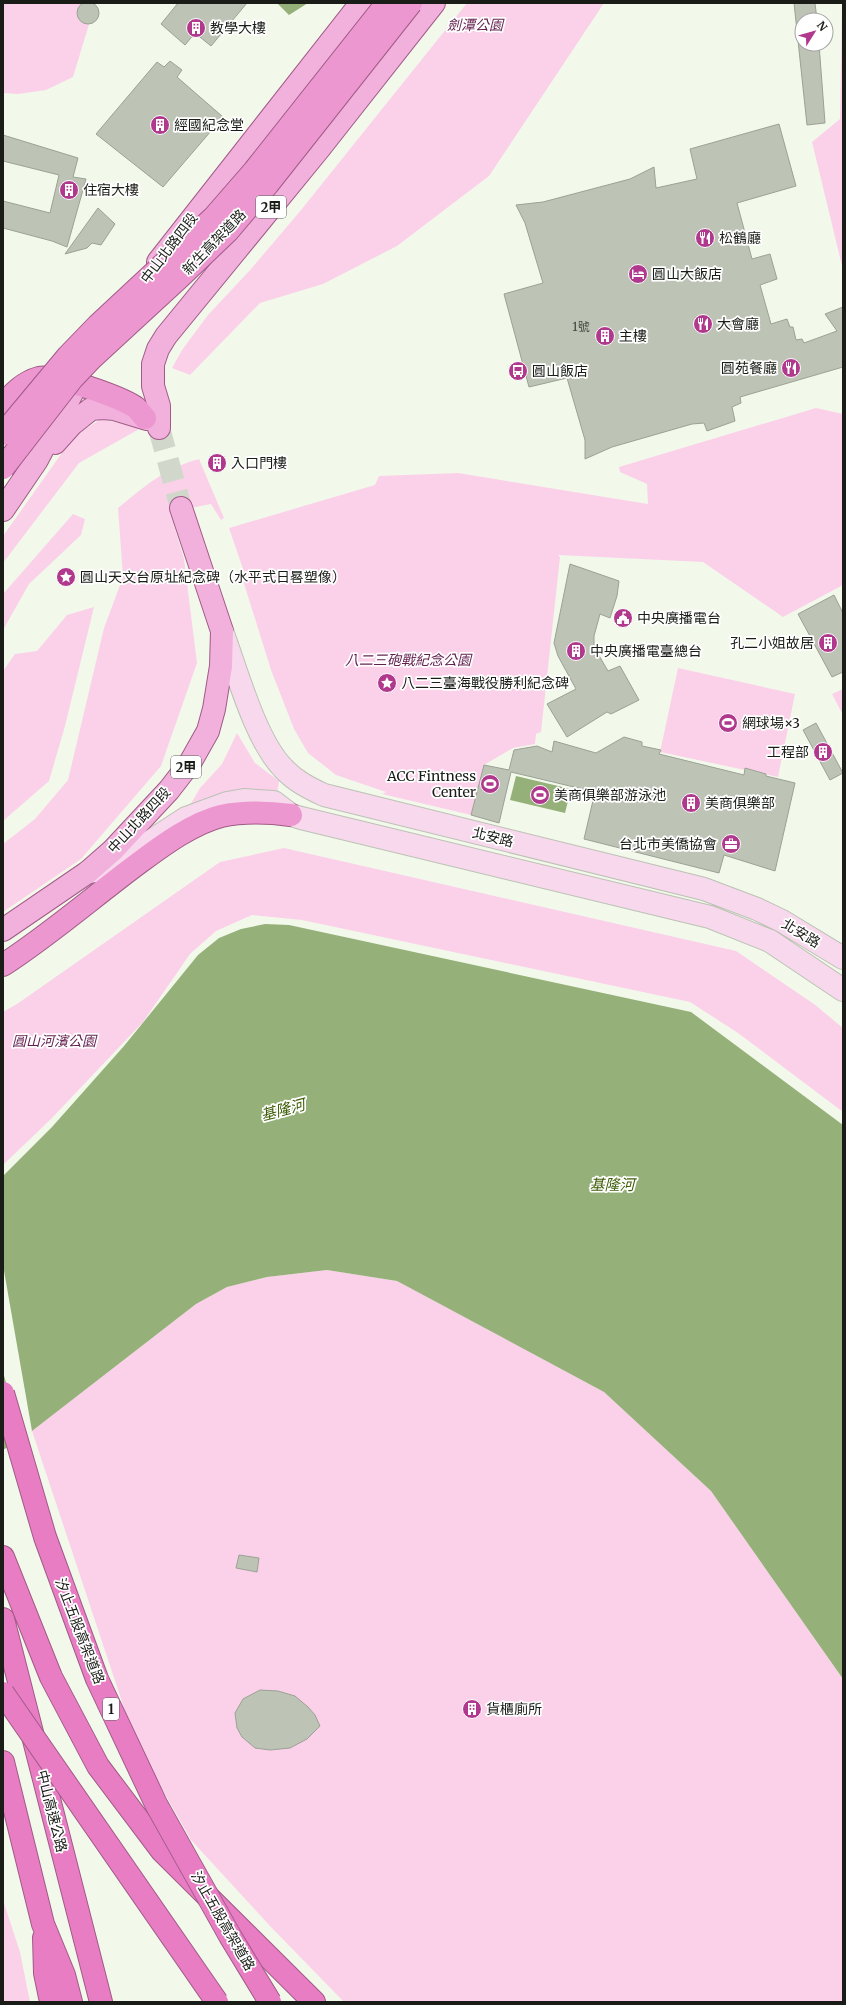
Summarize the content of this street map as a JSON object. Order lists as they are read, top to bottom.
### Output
{
  "streets": {
    "highway": [
      "新生高架道路",
      "汐止五股高架道路",
      "1",
      "中山高速公路"
    ],
    "main road": ["2甲", "中山北路四段", "北安路"]
  },
  "crossings": [
    ["中山北路四段", "北安路"]
  ],
  "water": ["基隆河"],
  "parks": ["劍潭公園", "八二三砲戰紀念公園", "圓山河濱公園"],
  "places": {
    "building": [
      "教學大樓",
      "經國紀念堂",
      "住宿大樓",
      "主樓",
      "入口門樓",
      "孔二小姐故居",
      "中央廣播電臺總台",
      "工程部",
      "美商俱樂部",
      "貨櫃廁所"
    ],
    "restaurant": ["松鶴廳", "大會廳", "圓苑餐廳"],
    "hotel": ["圓山大飯店"],
    "bus stop": ["圓山飯店"],
    "place": ["圓山天文台原址紀念碑（水平式日晷塑像）", "八二三臺海戰役勝利紀念碑"],
    "public building": ["中央廣播電台"],
    "sports": ["網球場×3", "ACC Fintness Center", "美商俱樂部游泳池"],
    "office": ["台北市美僑協會"]
  },
  "house_numbers": ["1號"],
  "north": "top right"
}
